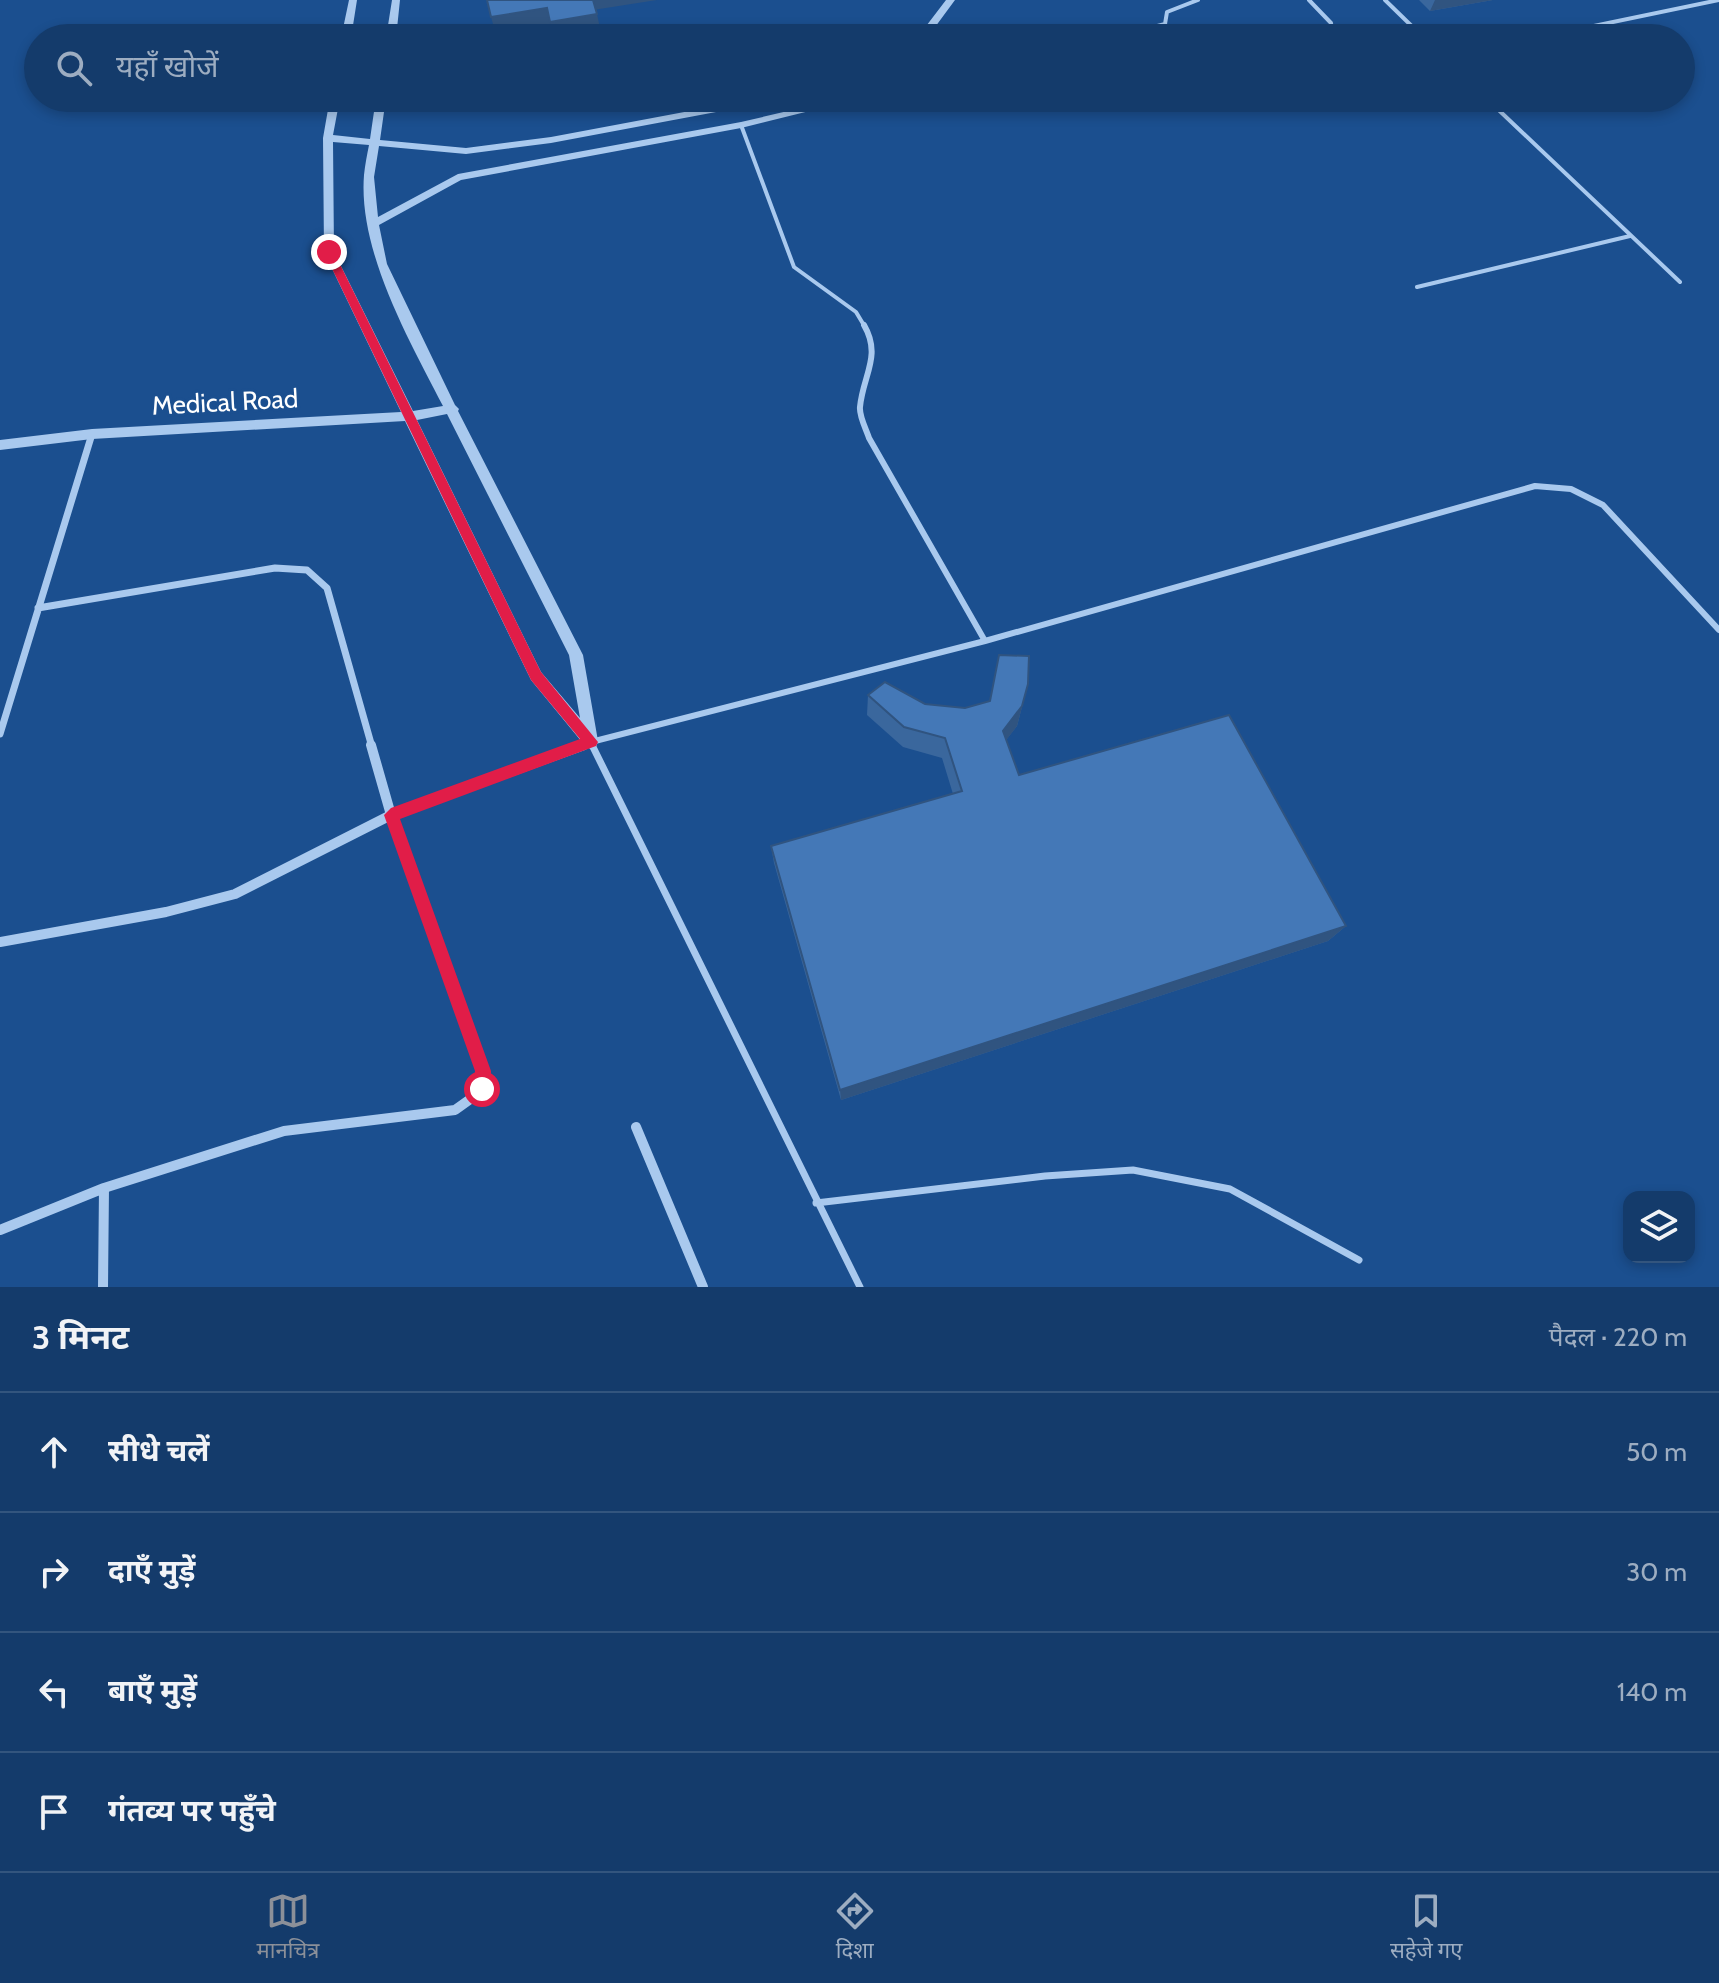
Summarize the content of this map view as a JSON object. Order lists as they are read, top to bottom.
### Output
{
  "streets": {
    "street": ["Medical Road"]
  },
  "page": {
    "search": "यहाँ खोजें",
    "heading": ["3 मिनट", "पैदल · 220 m"],
    "list": [
      ["सीधे चलें", "50 m"],
      ["दाएँ मुड़ें", "30 m"],
      ["बाएँ मुड़ें", "140 m"],
      "गंतव्य पर पहुँचे"
    ],
    "nav": ["मानचित्र", "दिशा", "सहेजे गए"]
  }
}
